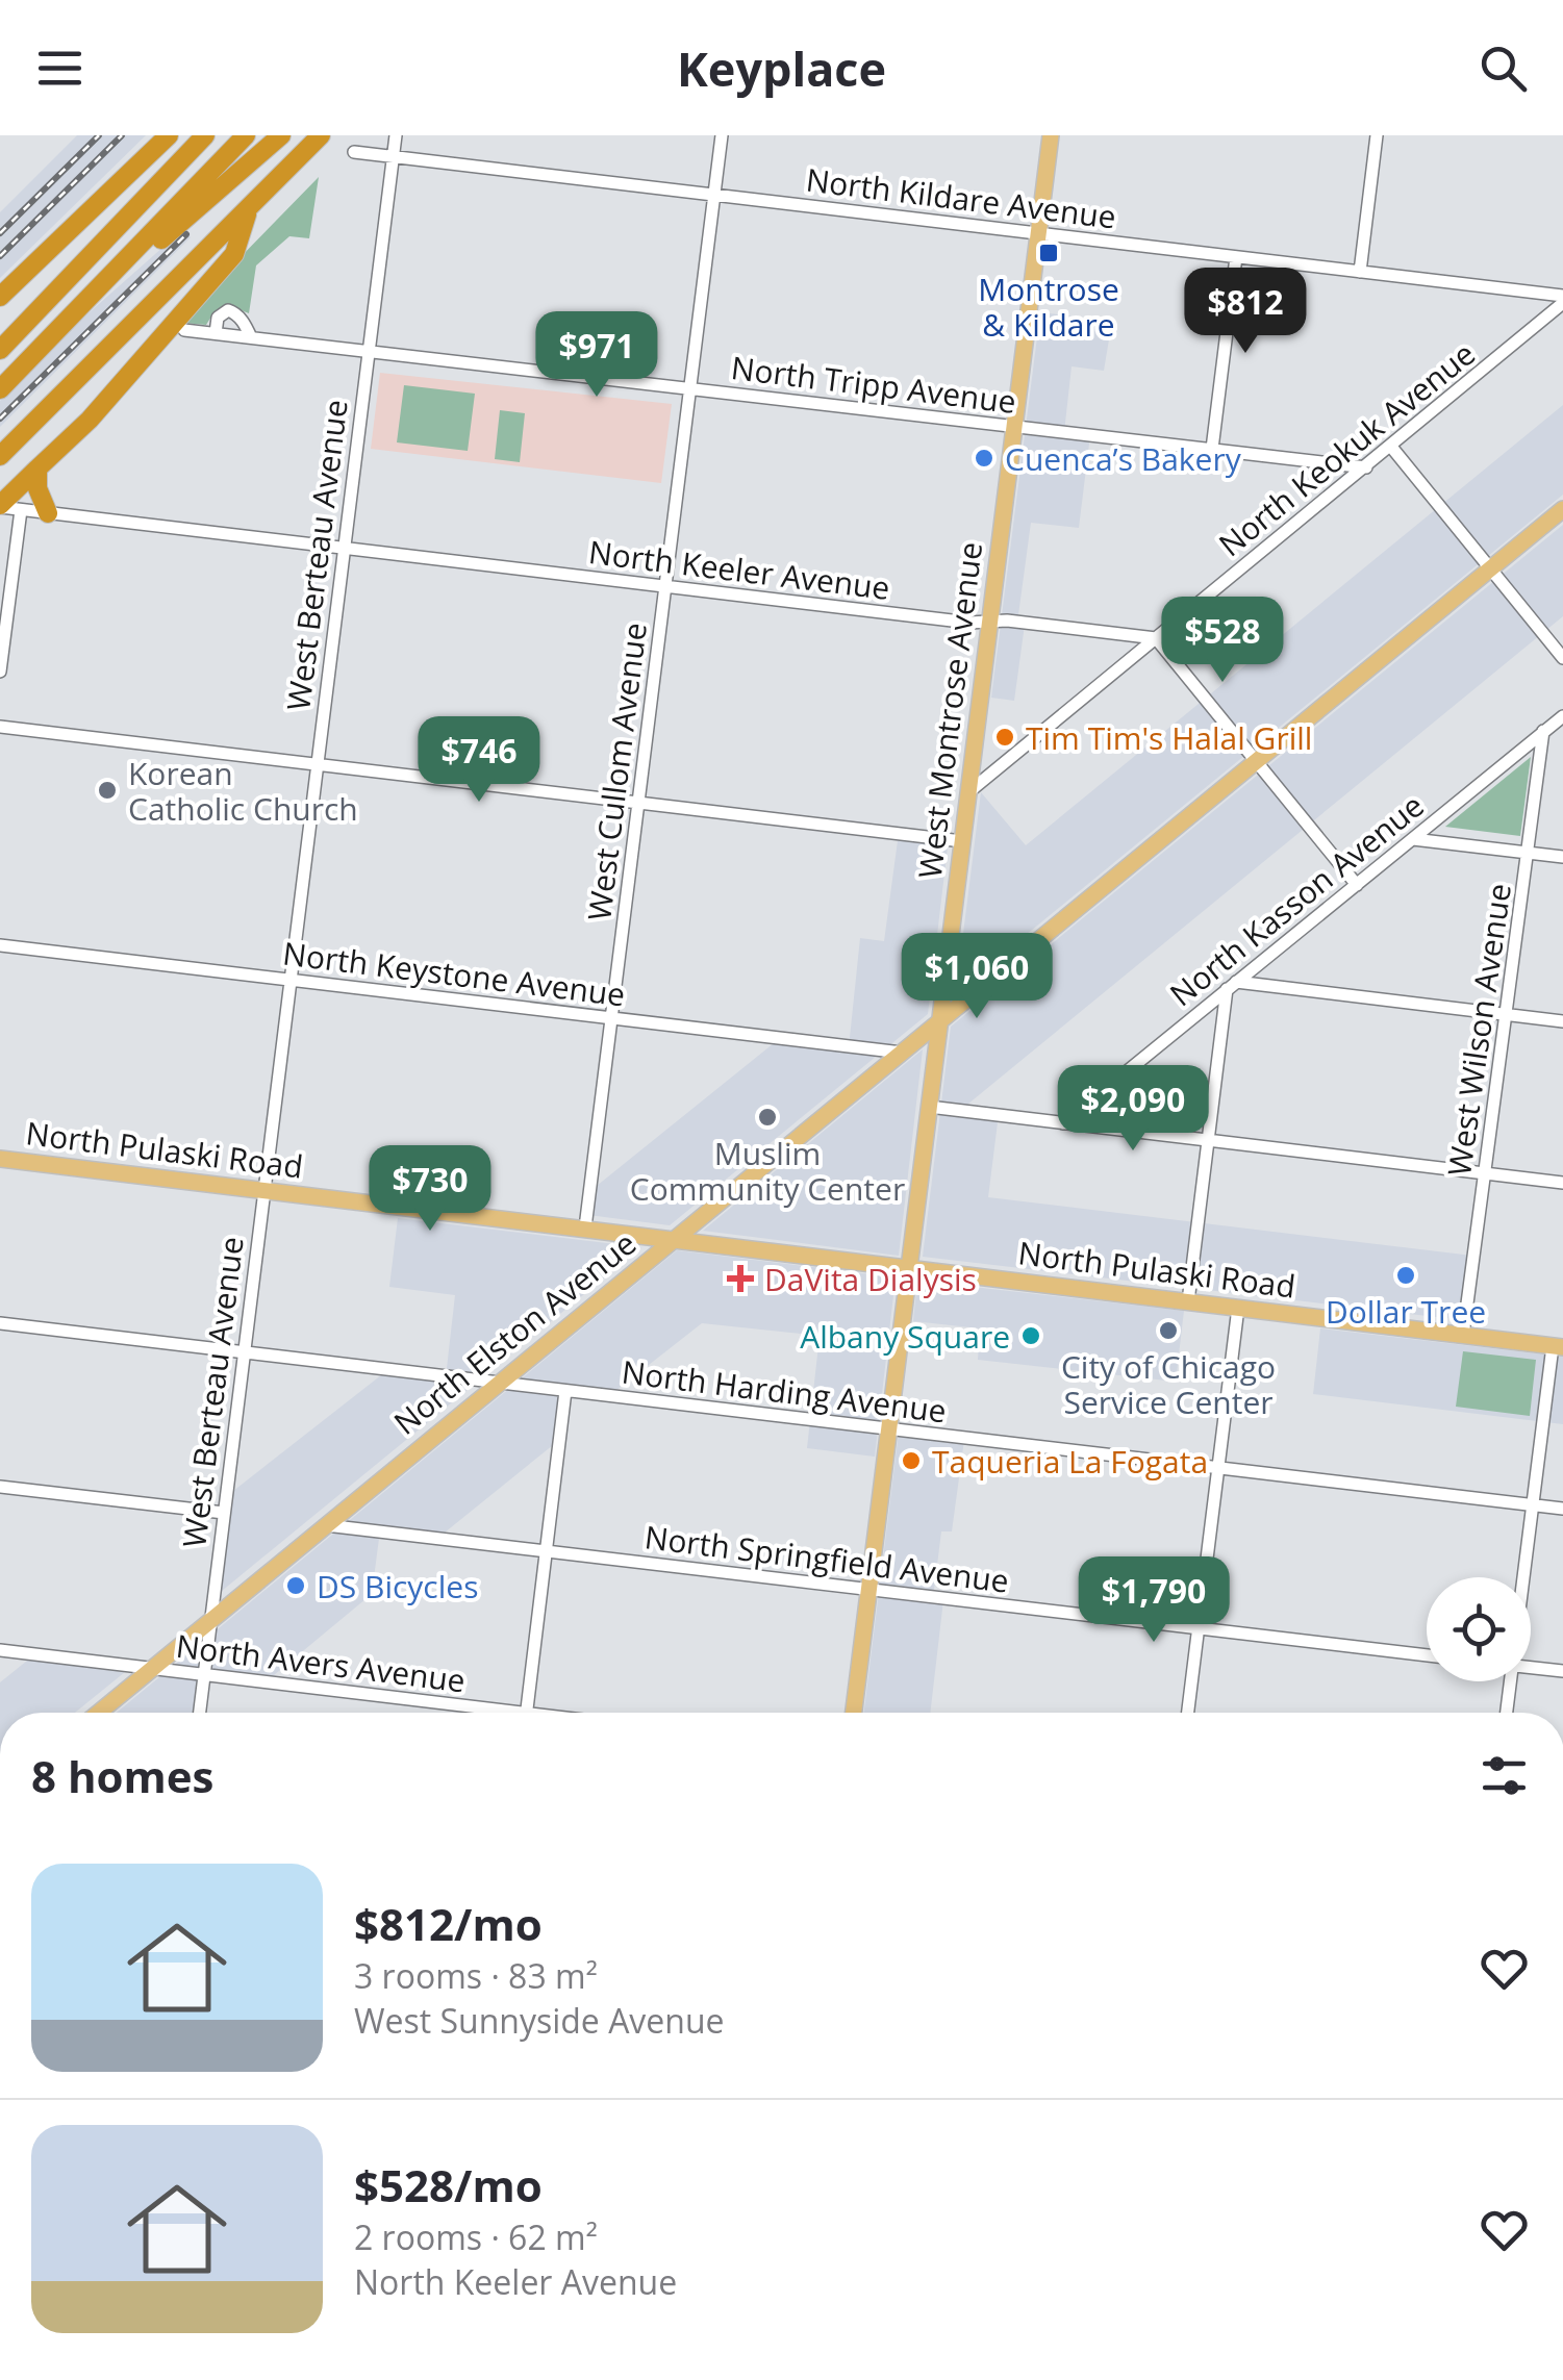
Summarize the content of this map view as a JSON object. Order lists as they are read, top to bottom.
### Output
{
  "streets": {
    "main road": ["West Montrose Avenue", "North Pulaski Road", "North Elston Avenue"],
    "street": [
      "North Kildare Avenue",
      "North Tripp Avenue",
      "North Keokuk Avenue",
      "West Berteau Avenue",
      "North Keeler Avenue",
      "West Cullom Avenue",
      "North Kasson Avenue",
      "North Keystone Avenue",
      "West Wilson Avenue",
      "North Harding Avenue",
      "North Springfield Avenue",
      "North Avers Avenue"
    ]
  },
  "crossings": [
    ["North Kildare Avenue", "North Keokuk Avenue"],
    ["North Kildare Avenue", "West Berteau Avenue"],
    ["North Kildare Avenue", "West Montrose Avenue"],
    ["North Kildare Avenue", "West Cullom Avenue"],
    ["North Tripp Avenue", "North Keokuk Avenue"],
    ["North Tripp Avenue", "West Berteau Avenue"],
    ["North Tripp Avenue", "West Montrose Avenue"],
    ["North Tripp Avenue", "West Cullom Avenue"],
    ["North Keokuk Avenue", "North Keeler Avenue"],
    ["North Keokuk Avenue", "West Montrose Avenue"],
    ["West Berteau Avenue", "North Keeler Avenue"],
    ["West Berteau Avenue", "North Keystone Avenue"],
    ["West Berteau Avenue", "North Pulaski Road"],
    ["West Berteau Avenue", "North Elston Avenue"],
    ["West Berteau Avenue", "North Harding Avenue"],
    ["West Berteau Avenue", "North Avers Avenue"],
    ["North Keeler Avenue", "West Montrose Avenue"],
    ["North Keeler Avenue", "West Cullom Avenue"],
    ["West Montrose Avenue", "North Pulaski Road"],
    ["West Montrose Avenue", "North Elston Avenue"],
    ["West Montrose Avenue", "North Harding Avenue"],
    ["West Montrose Avenue", "North Springfield Avenue"],
    ["West Cullom Avenue", "North Keystone Avenue"],
    ["West Cullom Avenue", "North Pulaski Road"],
    ["North Kasson Avenue", "West Wilson Avenue"],
    ["North Keystone Avenue", "North Elston Avenue"],
    ["West Wilson Avenue", "North Pulaski Road"],
    ["North Pulaski Road", "North Elston Avenue"],
    ["North Elston Avenue", "North Harding Avenue"],
    ["North Elston Avenue", "North Springfield Avenue"],
    ["North Elston Avenue", "North Avers Avenue"]
  ],
  "places": {
    "transit": ["Montrose & Kildare"],
    "other": [
      "Cuenca’s Bakery",
      "Tim Tim's Halal Grill",
      "Korean Catholic Church",
      "Muslim Community Center",
      "Dollar Tree",
      "City of Chicago Service Center",
      "Albany Square",
      "Taqueria La Fogata",
      "DS Bicycles"
    ],
    "health": ["DaVita Dialysis"]
  },
  "page": {
    "header": "Keyplace",
    "price": [
      "$812",
      "$971",
      "$528",
      "$746",
      "$1,060",
      "$2,090",
      "$730",
      "$1,790"
    ],
    "heading": "8 homes",
    "list": [
      {
        "name": "$812/mo",
        "note": "3 rooms · 83 m² · West Sunnyside Avenue"
      },
      {
        "name": "$528/mo",
        "note": "2 rooms · 62 m² · North Keeler Avenue"
      }
    ]
  }
}
